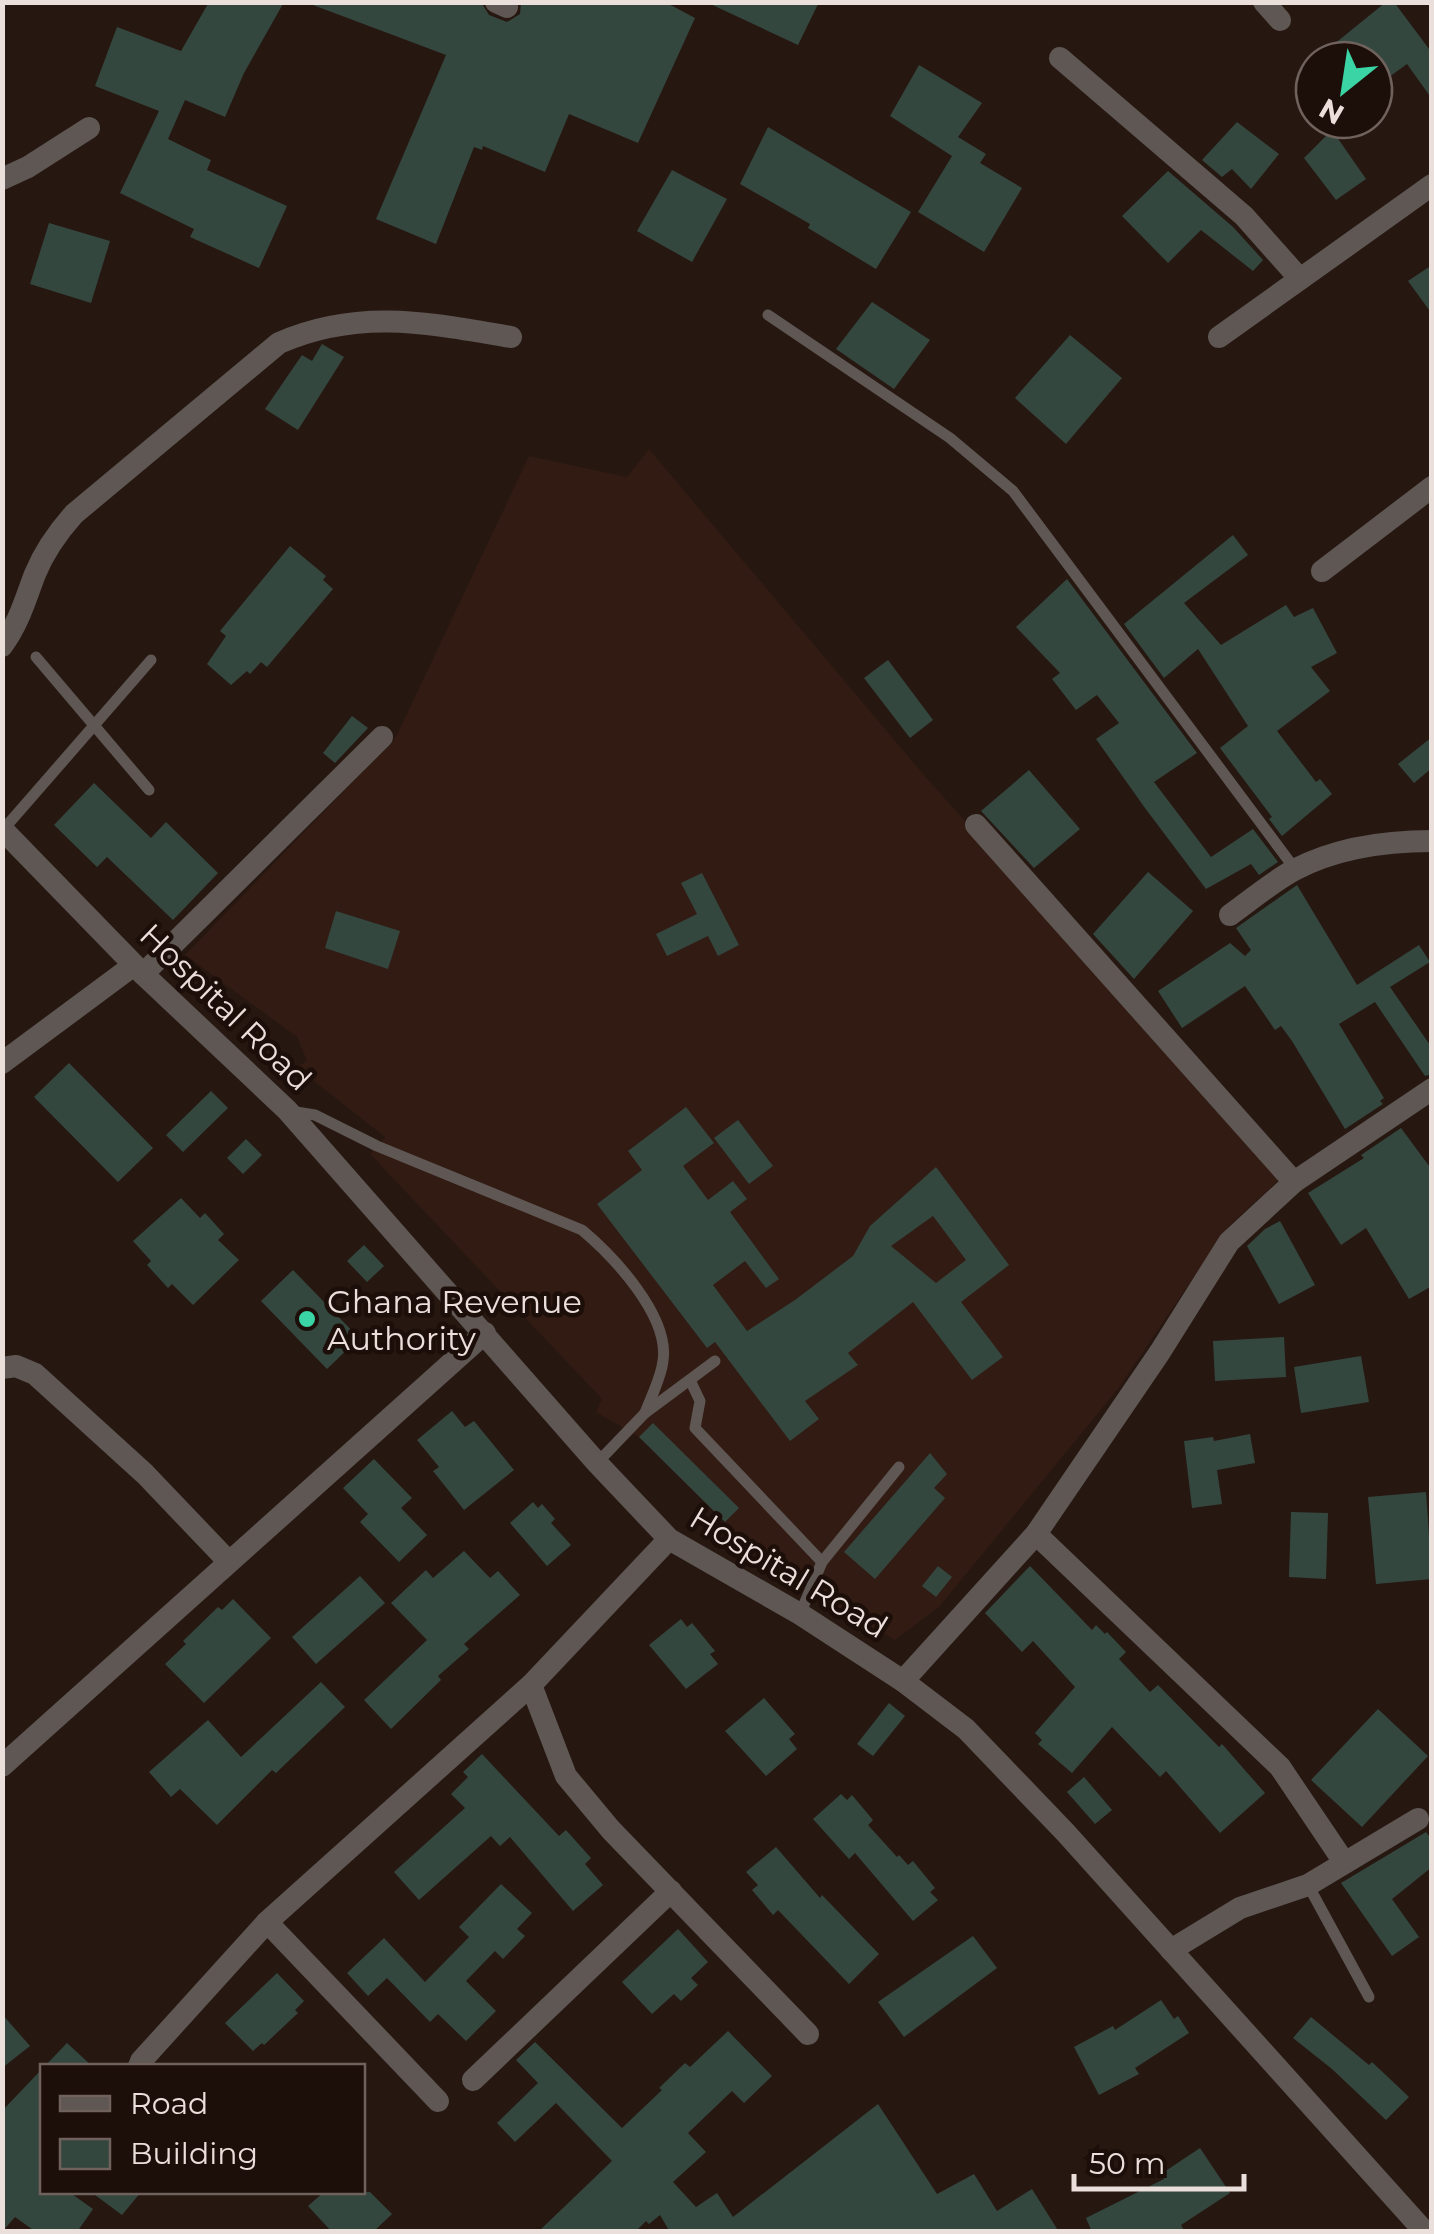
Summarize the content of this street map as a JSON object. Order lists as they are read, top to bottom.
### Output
{
  "streets": {
    "street": ["Hospital Road"]
  },
  "places": ["Ghana Revenue Authority"],
  "legend": ["Road", "Building"],
  "scale_bar": "50 m",
  "north": "bottom left"
}
